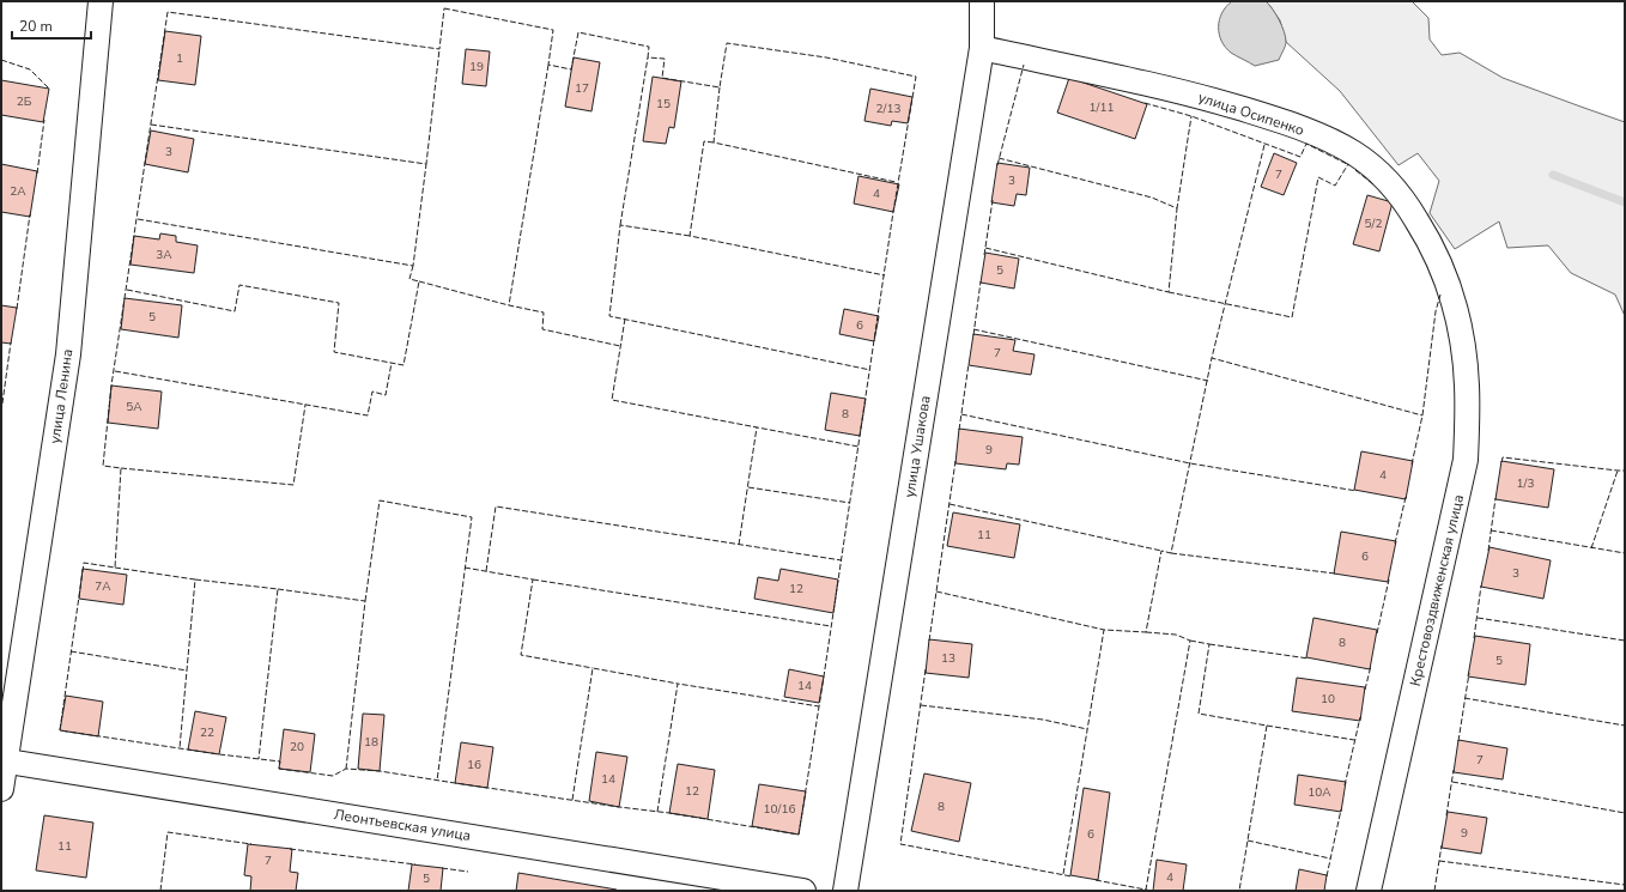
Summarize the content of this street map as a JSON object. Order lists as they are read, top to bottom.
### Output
{
  "streets": {
    "street": [
      "улица Осипенко",
      "улица Ленина",
      "улица Ушакова",
      "Крестовоздвиженская улица",
      "Леонтьевская улица"
    ]
  },
  "crossings": [
    ["улица Осипенко", "улица Ушакова"],
    ["улица Осипенко", "Крестовоздвиженская улица"],
    ["улица Ленина", "Леонтьевская улица"]
  ],
  "house_numbers": [
    "1",
    "19",
    "17",
    "2Б",
    "15",
    "1/11",
    "2/13",
    "3",
    "7",
    "3",
    "2А",
    "4",
    "5/2",
    "3А",
    "5",
    "5",
    "6",
    "7",
    "5А",
    "8",
    "9",
    "4",
    "1/3",
    "11",
    "6",
    "3",
    "7А",
    "12",
    "8",
    "13",
    "5",
    "14",
    "10",
    "22",
    "18",
    "20",
    "7",
    "16",
    "14",
    "12",
    "10А",
    "8",
    "10/16",
    "9",
    "6",
    "11",
    "7",
    "4",
    "5"
  ],
  "scale_bar": "20 m"
}
